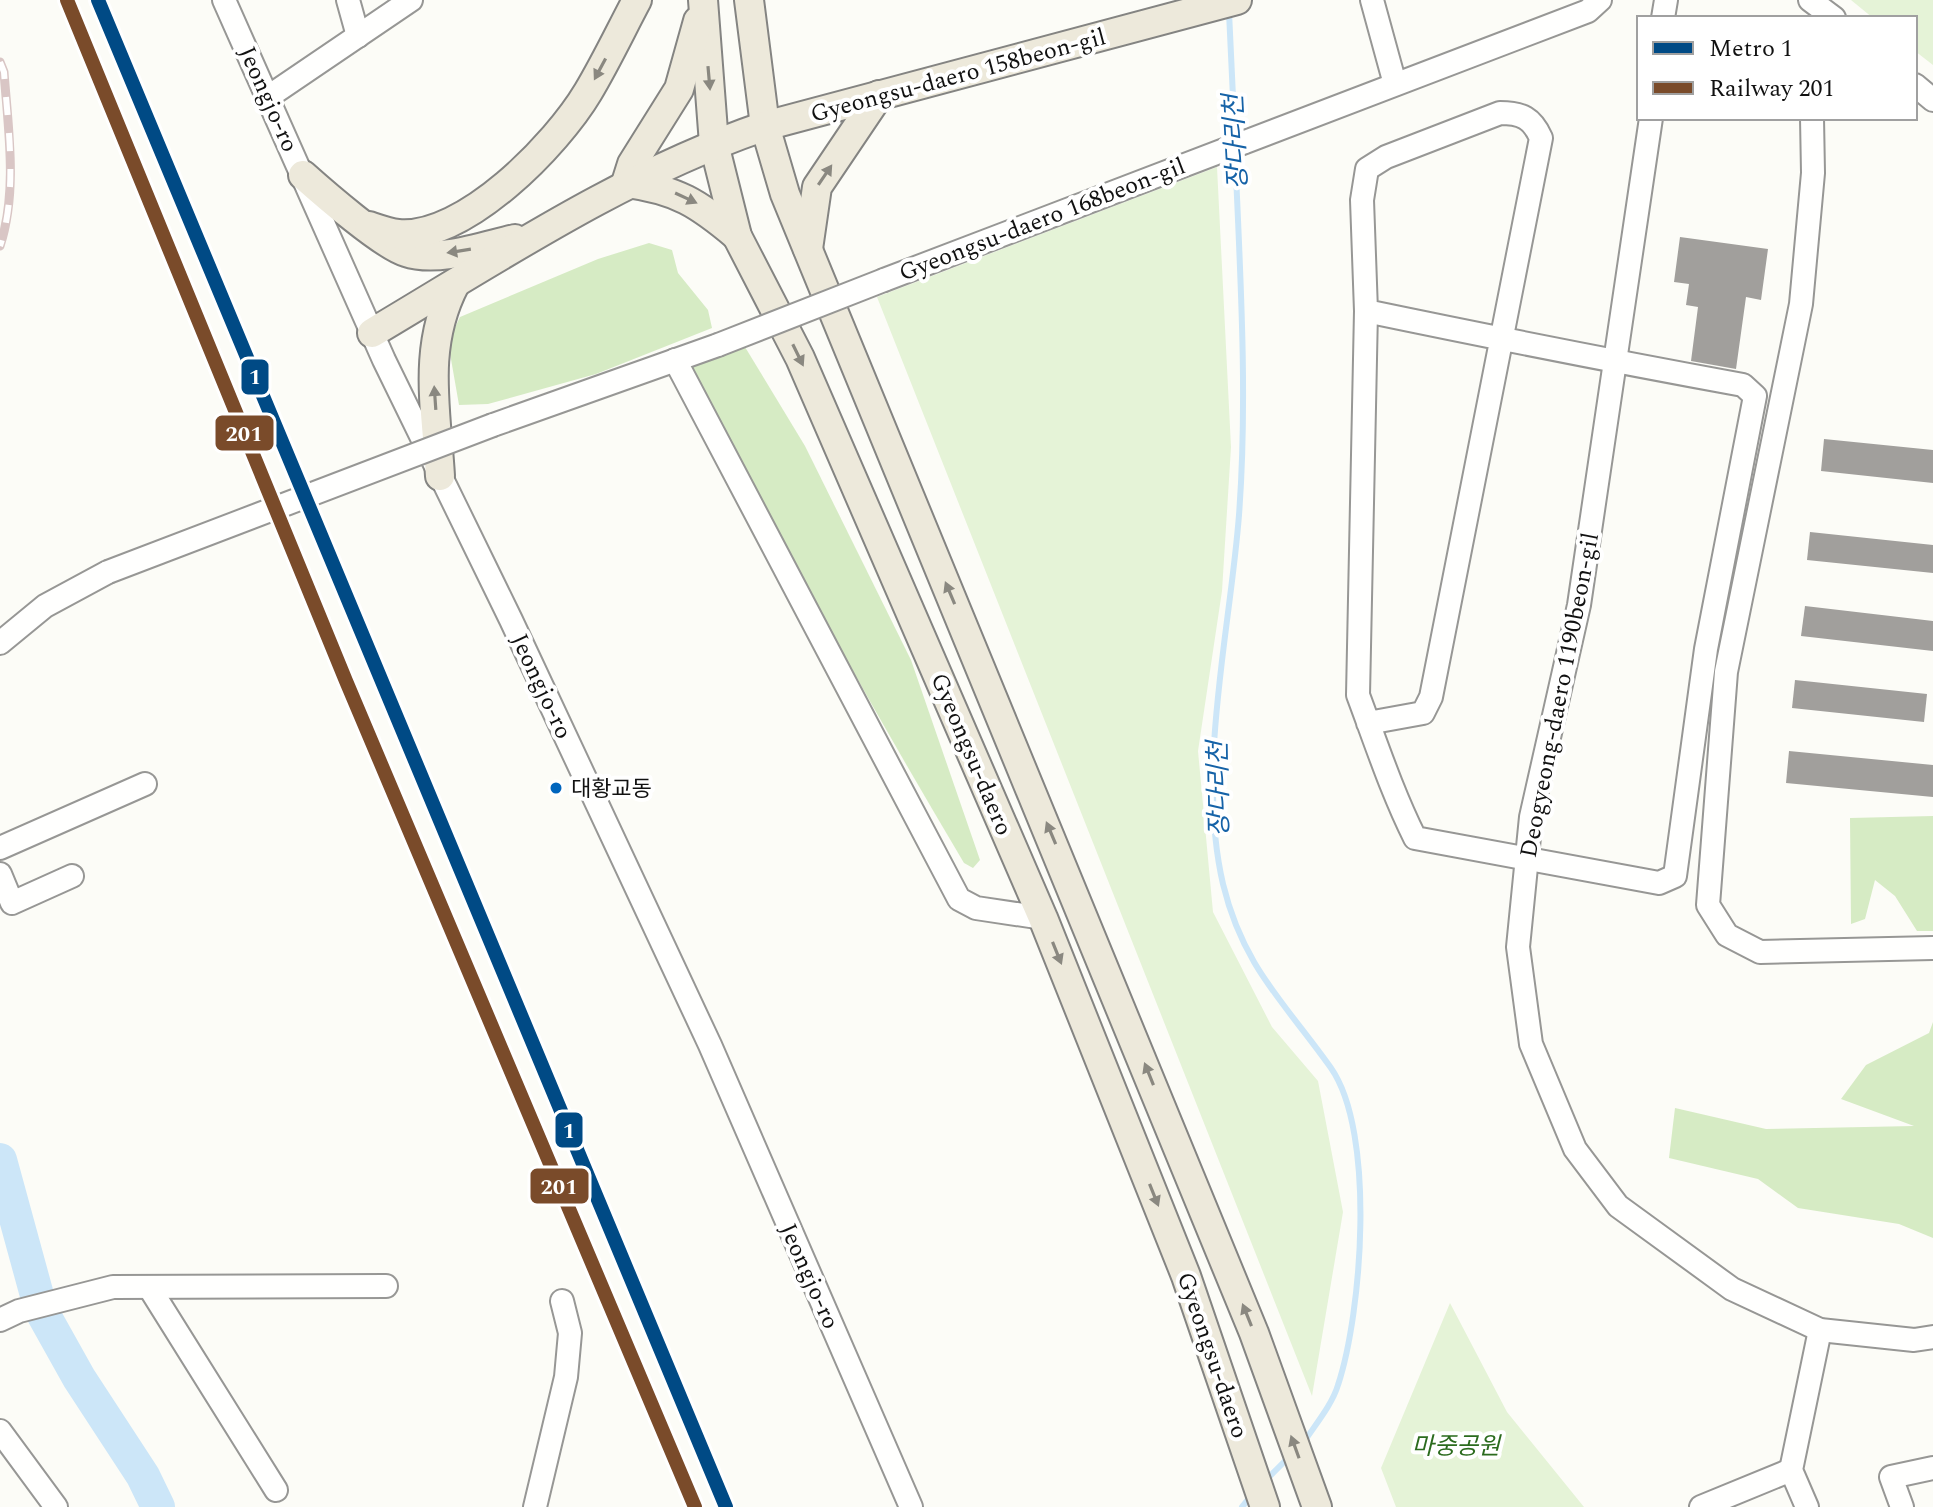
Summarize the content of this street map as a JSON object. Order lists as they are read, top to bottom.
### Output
{
  "streets": {
    "main road": ["Gyeongsu-daero 158beon-gil", "Gyeongsu-daero"],
    "street": ["Jeongjo-ro", "Gyeongsu-daero 168beon-gil", "Deogyeong-daero 1190beon-gil"]
  },
  "crossings": [
    ["Gyeongsu-daero 158beon-gil", "Jeongjo-ro"],
    ["Gyeongsu-daero 158beon-gil", "Gyeongsu-daero"]
  ],
  "water": ["장다리천"],
  "parks": ["마중공원"],
  "places": ["대황교동"],
  "lines": ["metro line 1", "rail line 201"],
  "legend": ["Metro 1", "Railway 201"]
}
